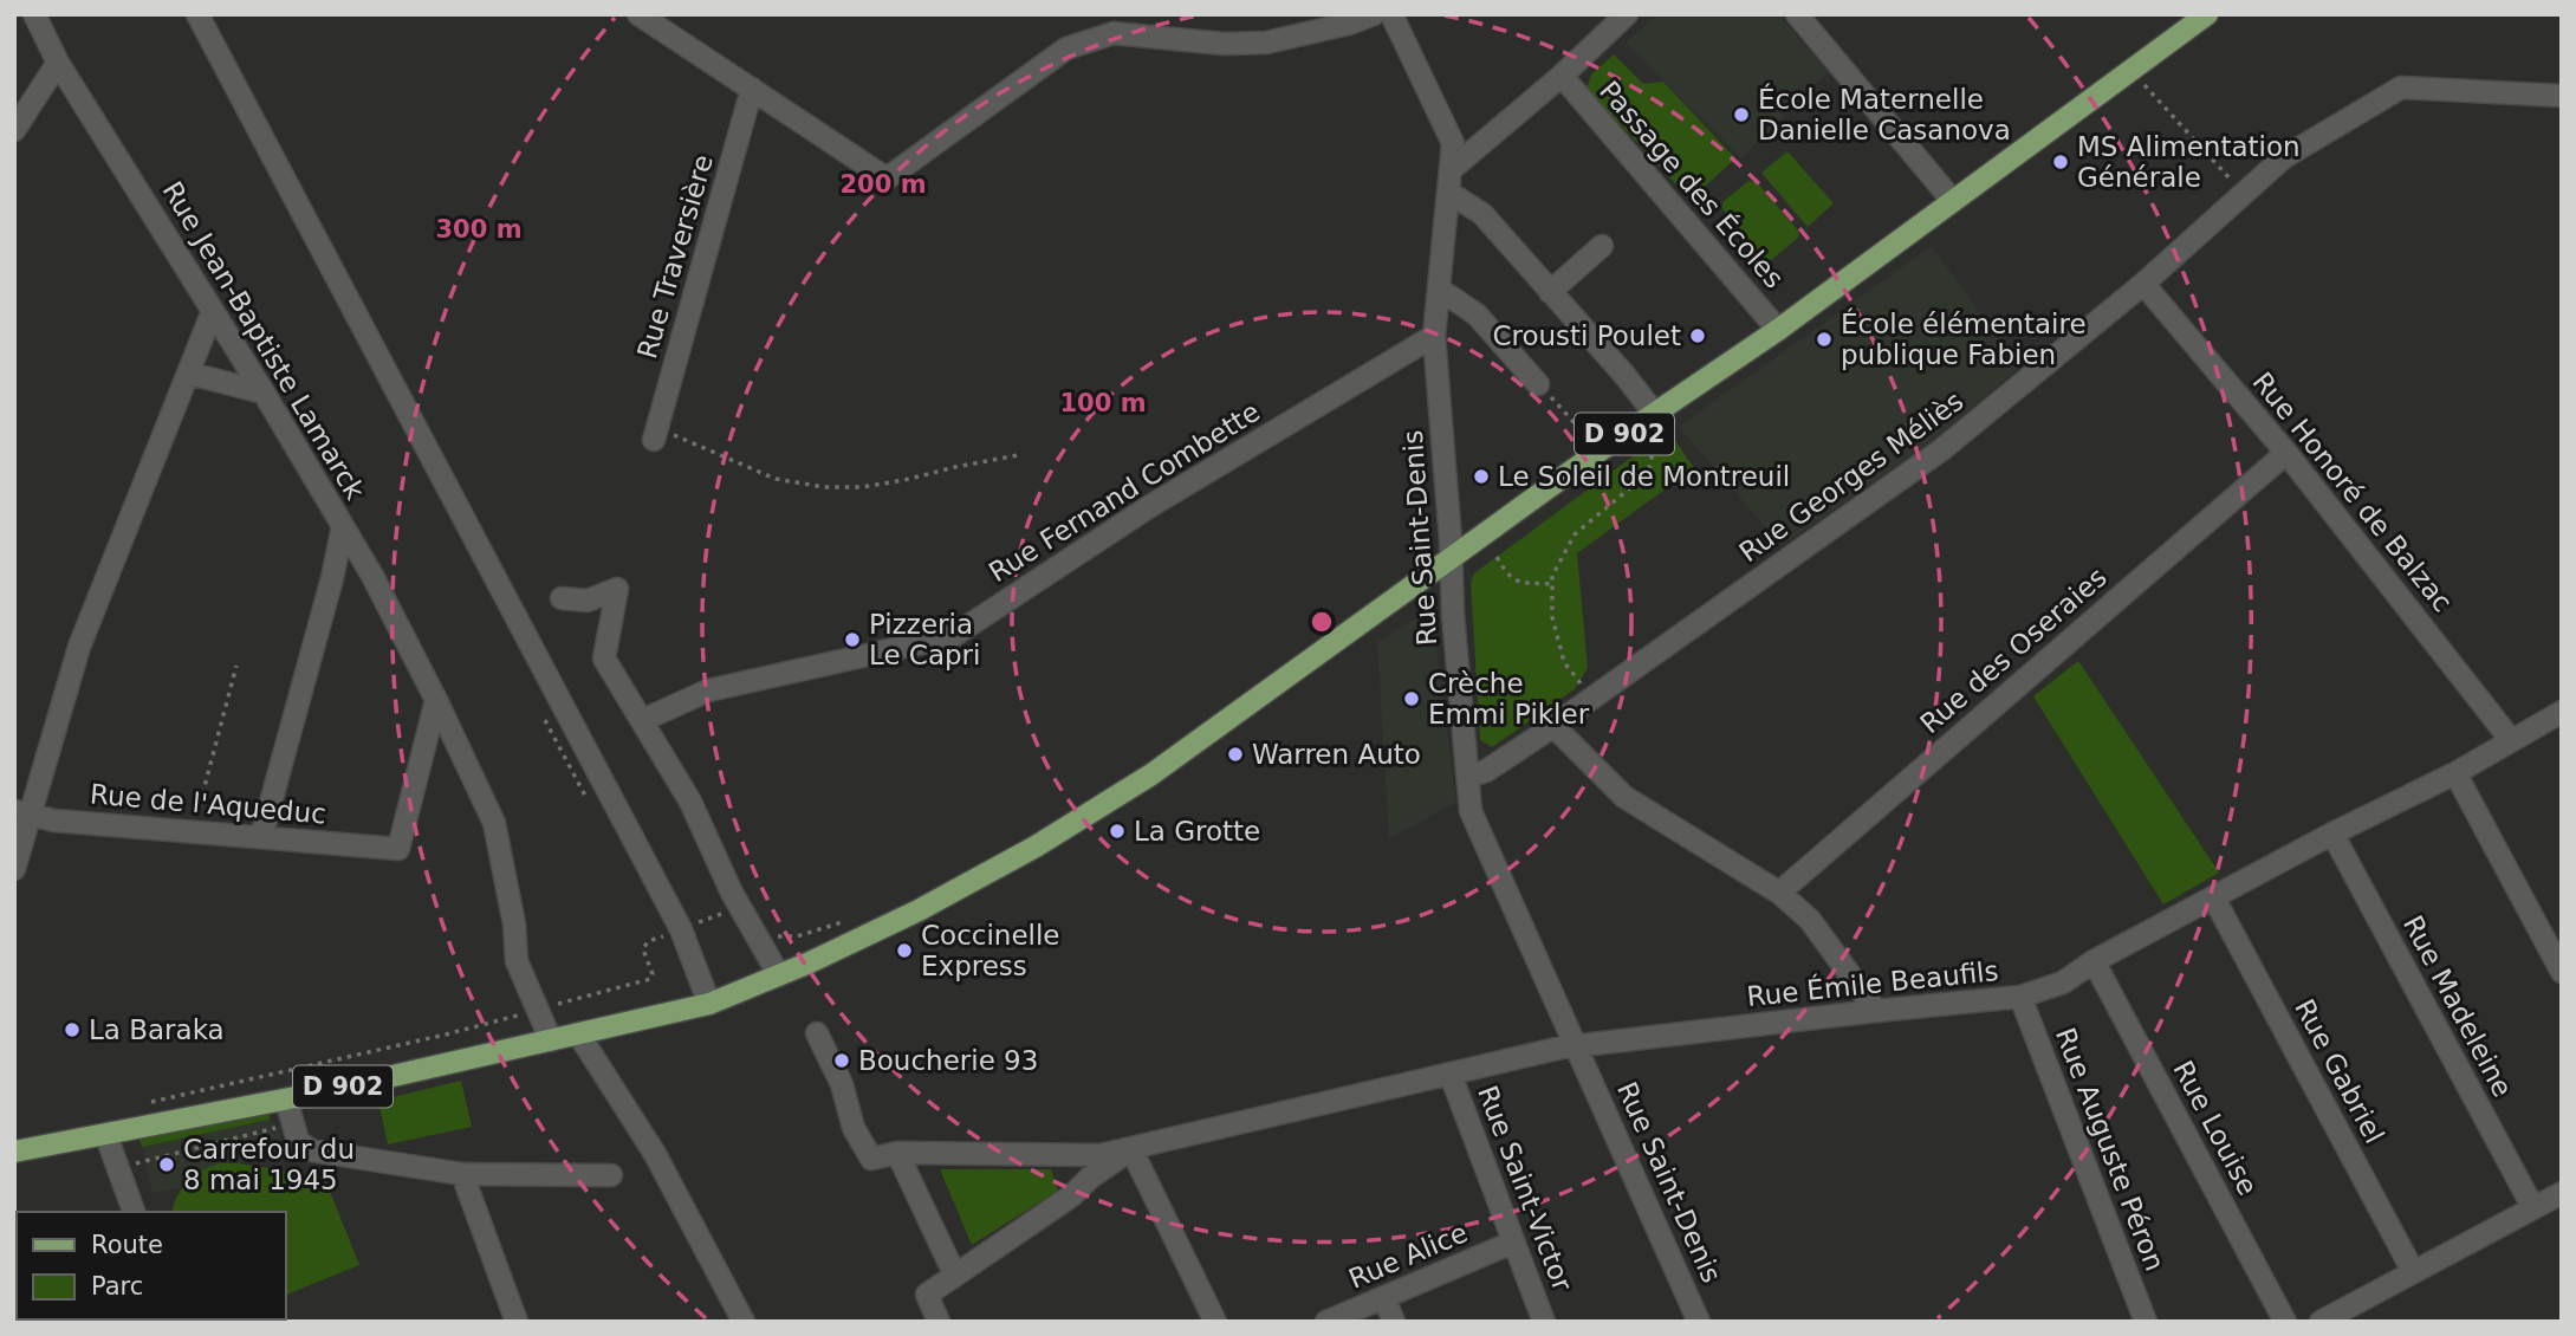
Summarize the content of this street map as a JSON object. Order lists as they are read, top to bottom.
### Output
{
  "streets": {
    "main road": ["D 902"],
    "street": [
      "Passage des Écoles",
      "Rue Traversière",
      "Rue Jean-Baptiste Lamarck",
      "Rue Georges Méliès",
      "Rue Fernand Combette",
      "Rue Honoré de Balzac",
      "Rue Saint-Denis",
      "Rue des Oseraies",
      "Rue de l'Aqueduc",
      "Rue Émile Beaufils",
      "Rue Madeleine",
      "Rue Gabriel",
      "Rue Louise",
      "Rue Auguste Péron",
      "Rue Saint-Victor",
      "Rue Alice"
    ]
  },
  "crossings": [
    ["Passage des Écoles", "D 902"],
    ["Rue Jean-Baptiste Lamarck", "D 902"],
    ["Rue Jean-Baptiste Lamarck", "Rue de l'Aqueduc"],
    ["D 902", "Rue Saint-Denis"],
    ["Rue Georges Méliès", "Rue Honoré de Balzac"],
    ["Rue Georges Méliès", "Rue Saint-Denis"],
    ["Rue Fernand Combette", "Rue Saint-Denis"],
    ["Rue Honoré de Balzac", "Rue des Oseraies"],
    ["Rue Honoré de Balzac", "Rue Émile Beaufils"],
    ["Rue Saint-Denis", "Rue Émile Beaufils"],
    ["Rue Émile Beaufils", "Rue Madeleine"],
    ["Rue Émile Beaufils", "Rue Gabriel"],
    ["Rue Émile Beaufils", "Rue Louise"],
    ["Rue Émile Beaufils", "Rue Auguste Péron"],
    ["Rue Émile Beaufils", "Rue Saint-Victor"],
    ["Rue Saint-Victor", "Rue Alice"]
  ],
  "places": [
    "École Maternelle Danielle Casanova",
    "MS Alimentation Générale",
    "Crousti Poulet",
    "École élémentaire publique Fabien",
    "Le Soleil de Montreuil",
    "Pizzeria Le Capri",
    "Crèche Emmi Pikler",
    "Warren Auto",
    "La Grotte",
    "Coccinelle Express",
    "La Baraka",
    "Boucherie 93",
    "Carrefour du 8 mai 1945"
  ],
  "legend": ["Route", "Parc"],
  "rings": ["200 m", "300 m", "100 m"]
}
